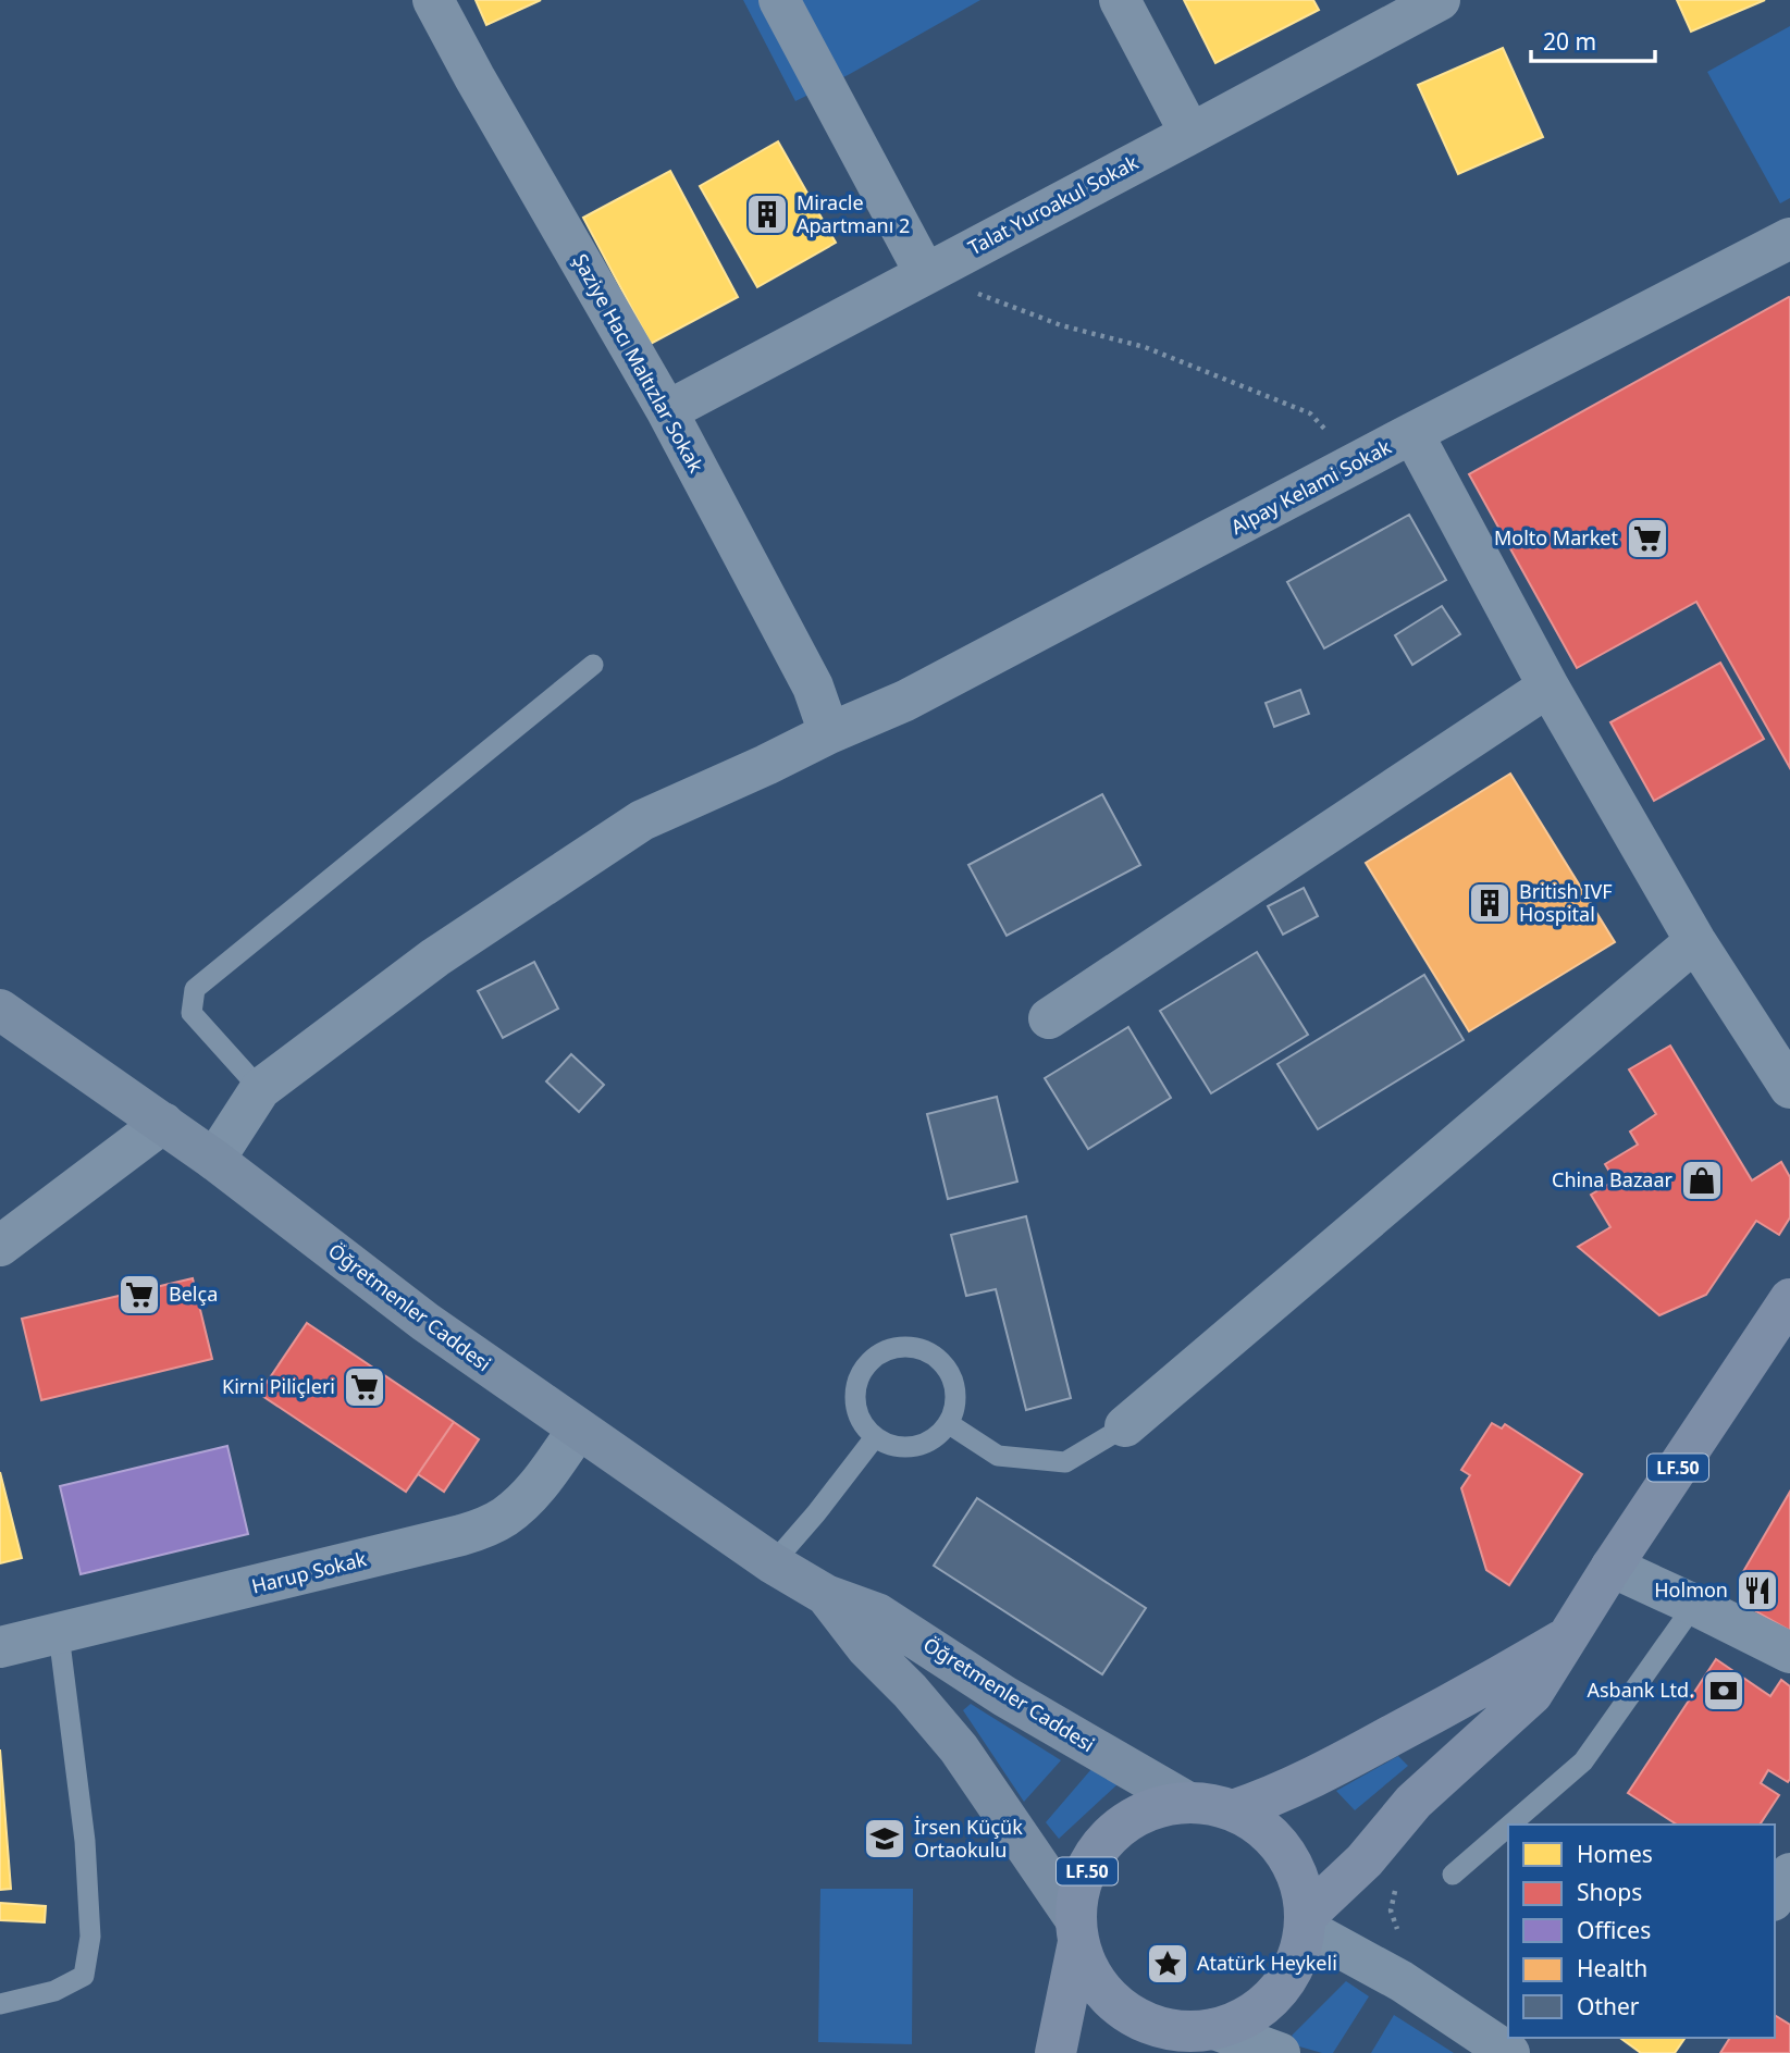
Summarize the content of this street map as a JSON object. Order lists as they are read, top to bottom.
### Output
{
  "streets": {
    "main road": ["Öğretmenler Caddesi", "LF.50"],
    "street": [
      "Talat Yuroakul Sokak",
      "Şaziye Hacı Maltızlar Sokak",
      "Alpay Kelami Sokak",
      "Harup Sokak"
    ]
  },
  "crossings": [
    ["Talat Yuroakul Sokak", "Şaziye Hacı Maltızlar Sokak"],
    ["Şaziye Hacı Maltızlar Sokak", "Alpay Kelami Sokak"],
    ["Öğretmenler Caddesi", "LF.50"],
    ["Öğretmenler Caddesi", "Harup Sokak"]
  ],
  "places": {
    "building": ["Miracle Apartmanı 2", "British IVF Hospital"],
    "supermarket": ["Molto Market", "Belça", "Kirni Piliçleri"],
    "shop": ["China Bazaar"],
    "restaurant": ["Holmon"],
    "bank": ["Asbank Ltd."],
    "school or university": ["İrsen Küçük Ortaokulu"],
    "place": ["Atatürk Heykeli"]
  },
  "legend": [
    "Homes",
    "Shops",
    "Offices",
    "Health",
    "Other"
  ],
  "scale_bar": "20 m"
}
